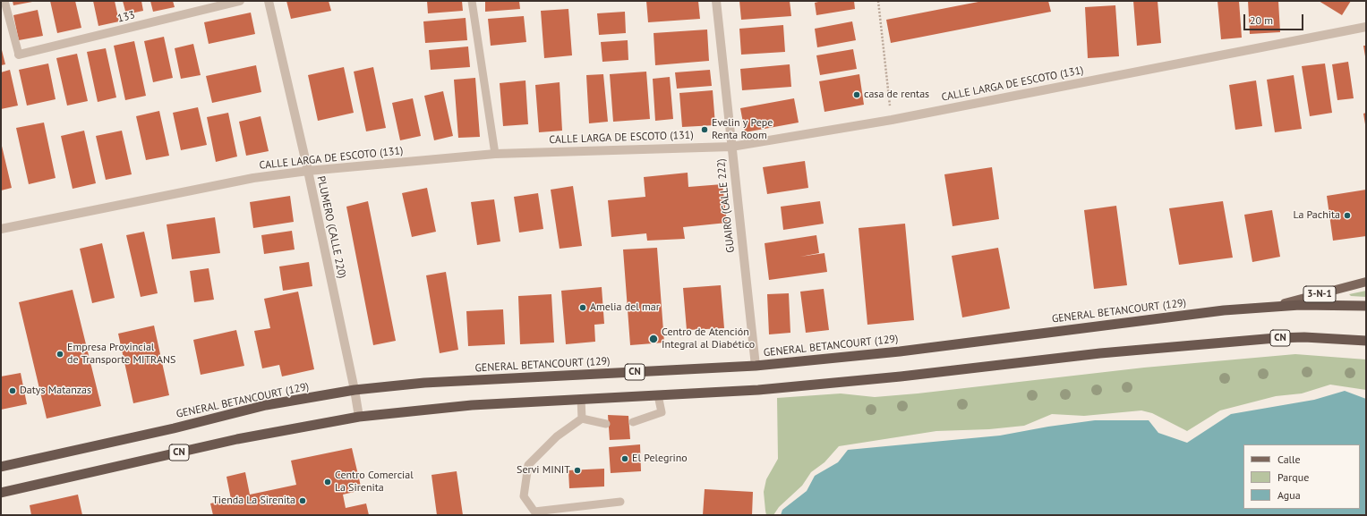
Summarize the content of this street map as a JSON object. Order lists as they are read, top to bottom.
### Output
{
  "streets": {
    "highway": ["GENERAL BETANCOURT (129)", "CN"],
    "main road": ["3-N-1"],
    "street": [
      "133",
      "CALLE LARGA DE ESCOTO (131)",
      "GUAIRO (CALLE 222)",
      "PLUMERO (CALLE 220)"
    ]
  },
  "crossings": [
    ["CALLE LARGA DE ESCOTO (131)", "GUAIRO (CALLE 222)"],
    ["CALLE LARGA DE ESCOTO (131)", "PLUMERO (CALLE 220)"],
    ["GUAIRO (CALLE 222)", "GENERAL BETANCOURT (129)"],
    ["PLUMERO (CALLE 220)", "GENERAL BETANCOURT (129)"],
    ["PLUMERO (CALLE 220)", "CN"],
    ["GENERAL BETANCOURT (129)", "CN"]
  ],
  "places": [
    "casa de rentas",
    "Evelin y Pepe Renta Room",
    "La Pachita",
    "Amelia del mar",
    "Centro de Atención Integral al Diabético",
    "Empresa Provincial de Transporte MITRANS",
    "Datys Matanzas",
    "El Pelegrino",
    "Servi MINIT",
    "Centro Comercial La Sirenita",
    "Tienda La Sirenita"
  ],
  "legend": ["Calle", "Parque", "Agua"],
  "scale_bar": "20 m"
}
